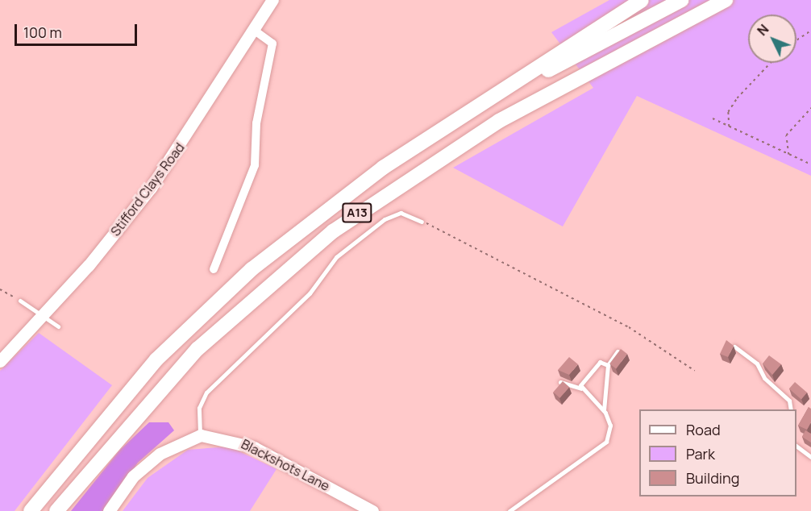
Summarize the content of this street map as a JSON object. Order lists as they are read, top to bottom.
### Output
{
  "streets": {
    "highway": ["A13"],
    "street": ["Stifford Clays Road", "Blackshots Lane"]
  },
  "legend": ["Road", "Park", "Building"],
  "scale_bar": "100 m",
  "north": "top left"
}
